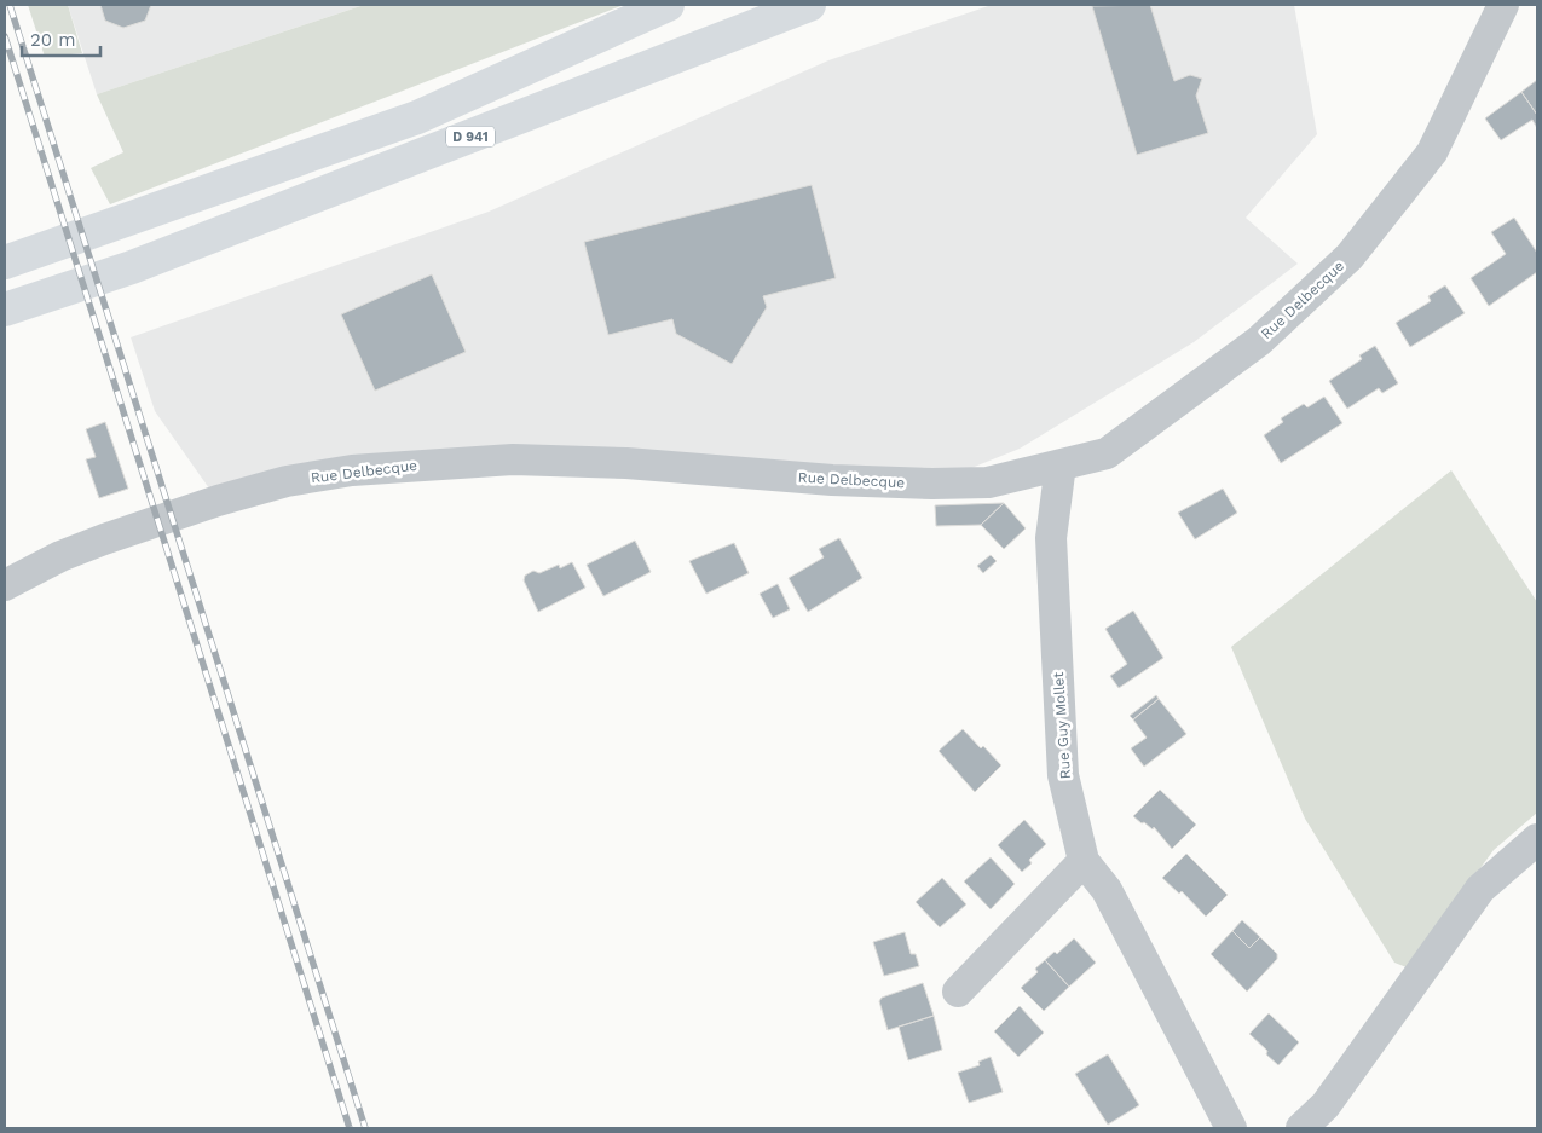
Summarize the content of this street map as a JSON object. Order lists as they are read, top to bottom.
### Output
{
  "streets": {
    "highway": ["D 941"],
    "street": ["Rue Delbecque", "Rue Guy Mollet"]
  },
  "crossings": [
    ["Rue Delbecque", "Rue Guy Mollet"]
  ],
  "scale_bar": "20 m"
}
